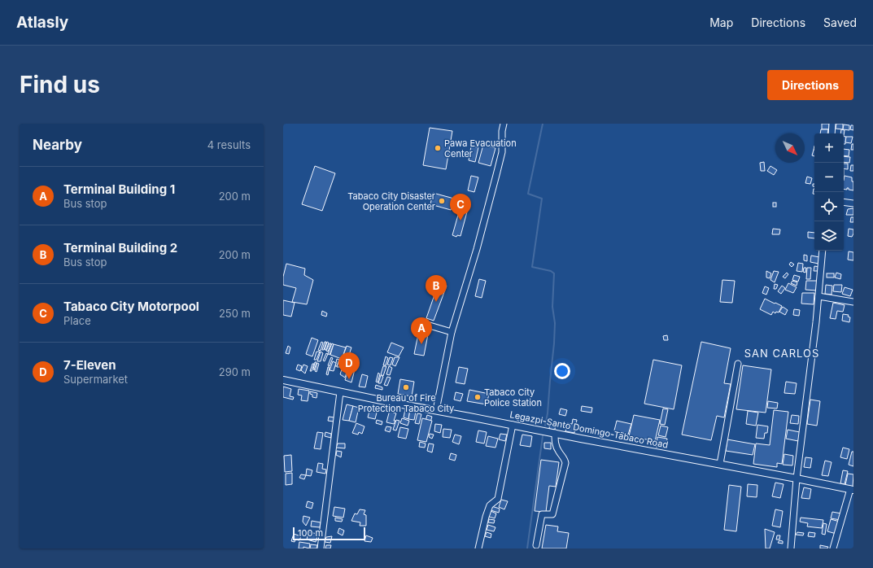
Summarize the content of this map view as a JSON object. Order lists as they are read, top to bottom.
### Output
{
  "streets": {
    "main road": ["Legazpi-Santo Domingo-Tabaco Road"]
  },
  "districts": ["SAN CARLOS"],
  "places": [
    "Pawa Evacuation Center",
    "Tabaco City Disaster Operation Center",
    "Bureau of Fire Protection Tabaco City",
    "Tabaco City Police Station"
  ],
  "scale_bar": "100 m",
  "north": "bottom right",
  "page": {
    "header": "Atlasly",
    "nav": ["Map", "Directions", "Saved"],
    "buttons": "Directions",
    "title": "Find us",
    "heading": ["Nearby", "4 results"],
    "map_buttons": ["+", "−"],
    "list": [
      {
        "mark": "A",
        "name": "Terminal Building 1",
        "note": "Bus stop",
        "value": "200 m"
      },
      {
        "mark": "B",
        "name": "Terminal Building 2",
        "note": "Bus stop",
        "value": "200 m"
      },
      {
        "mark": "C",
        "name": "Tabaco City Motorpool",
        "note": "Place",
        "value": "250 m"
      },
      {
        "mark": "D",
        "name": "7-Eleven",
        "note": "Supermarket",
        "value": "290 m"
      }
    ],
    "pins": [
      "C",
      "B",
      "A",
      "D"
    ],
    "scale": "100 m"
  }
}
